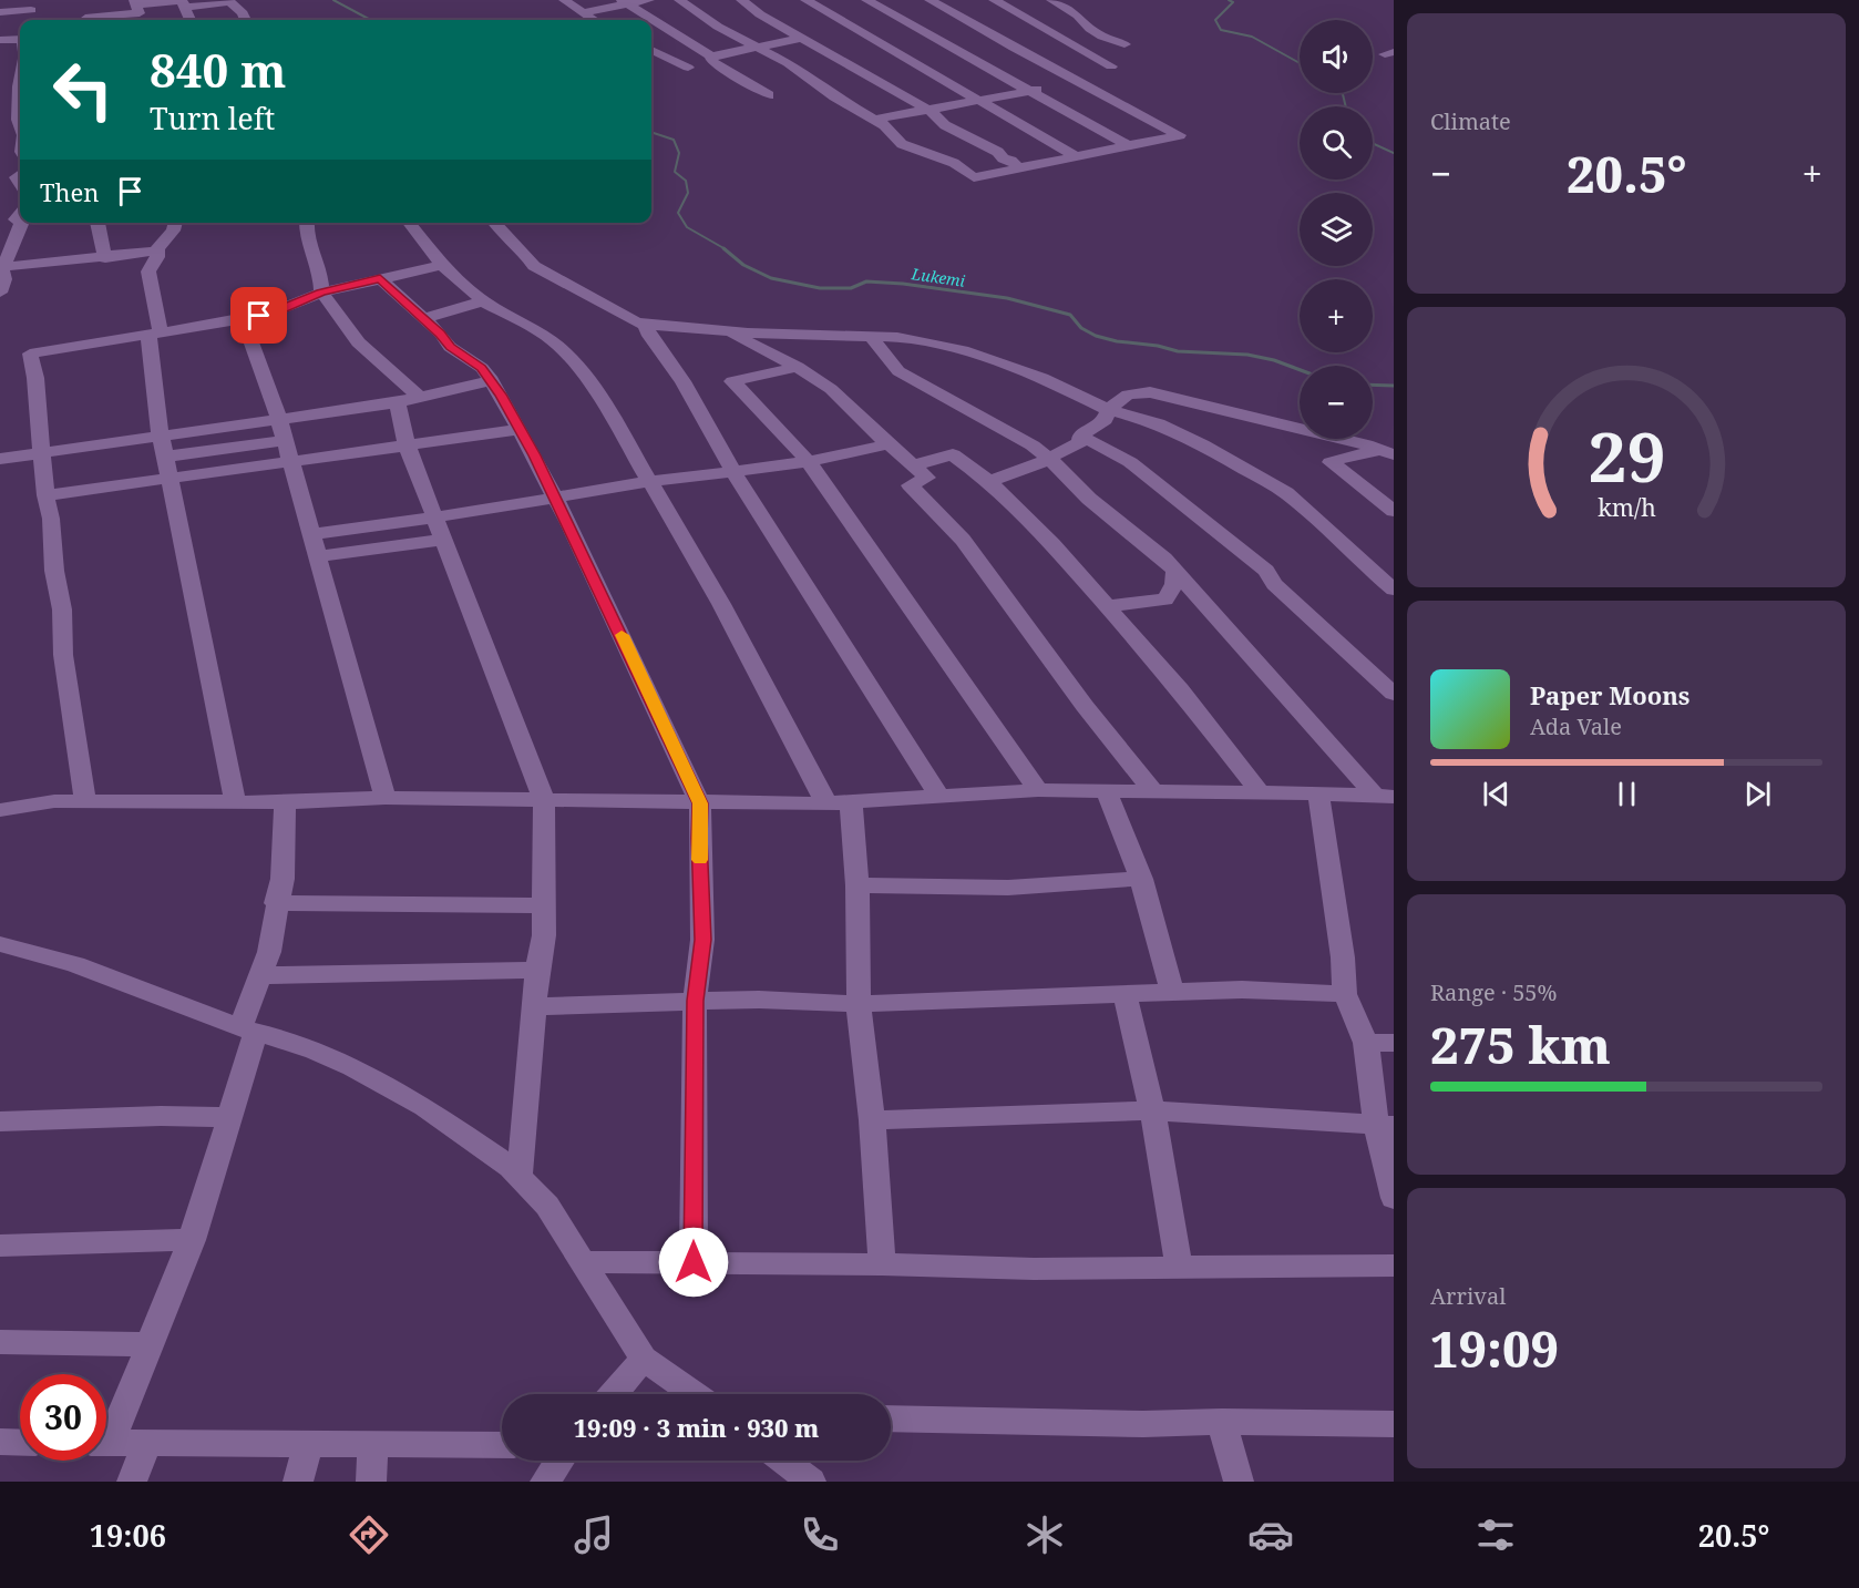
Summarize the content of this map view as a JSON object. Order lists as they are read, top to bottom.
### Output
{
  "water": ["Lukemi"],
  "page": {
    "tile": [
      "Climate",
      ["Range · 55%", "275 km"],
      ["Arrival", "19:09"]
    ],
    "map_buttons": ["+", "−"],
    "turn": ["840 m", "Turn left"],
    "heat": ["−", "20.5°", "+"],
    "then": "Then",
    "song": ["Paper Moons", "Ada Vale"],
    "limit": "30",
    "trip": "19:09 · 3 min · 930 m",
    "tabs": ["19:06", "20.5°"],
    "gauge": ["29", "km/h"]
  }
}
